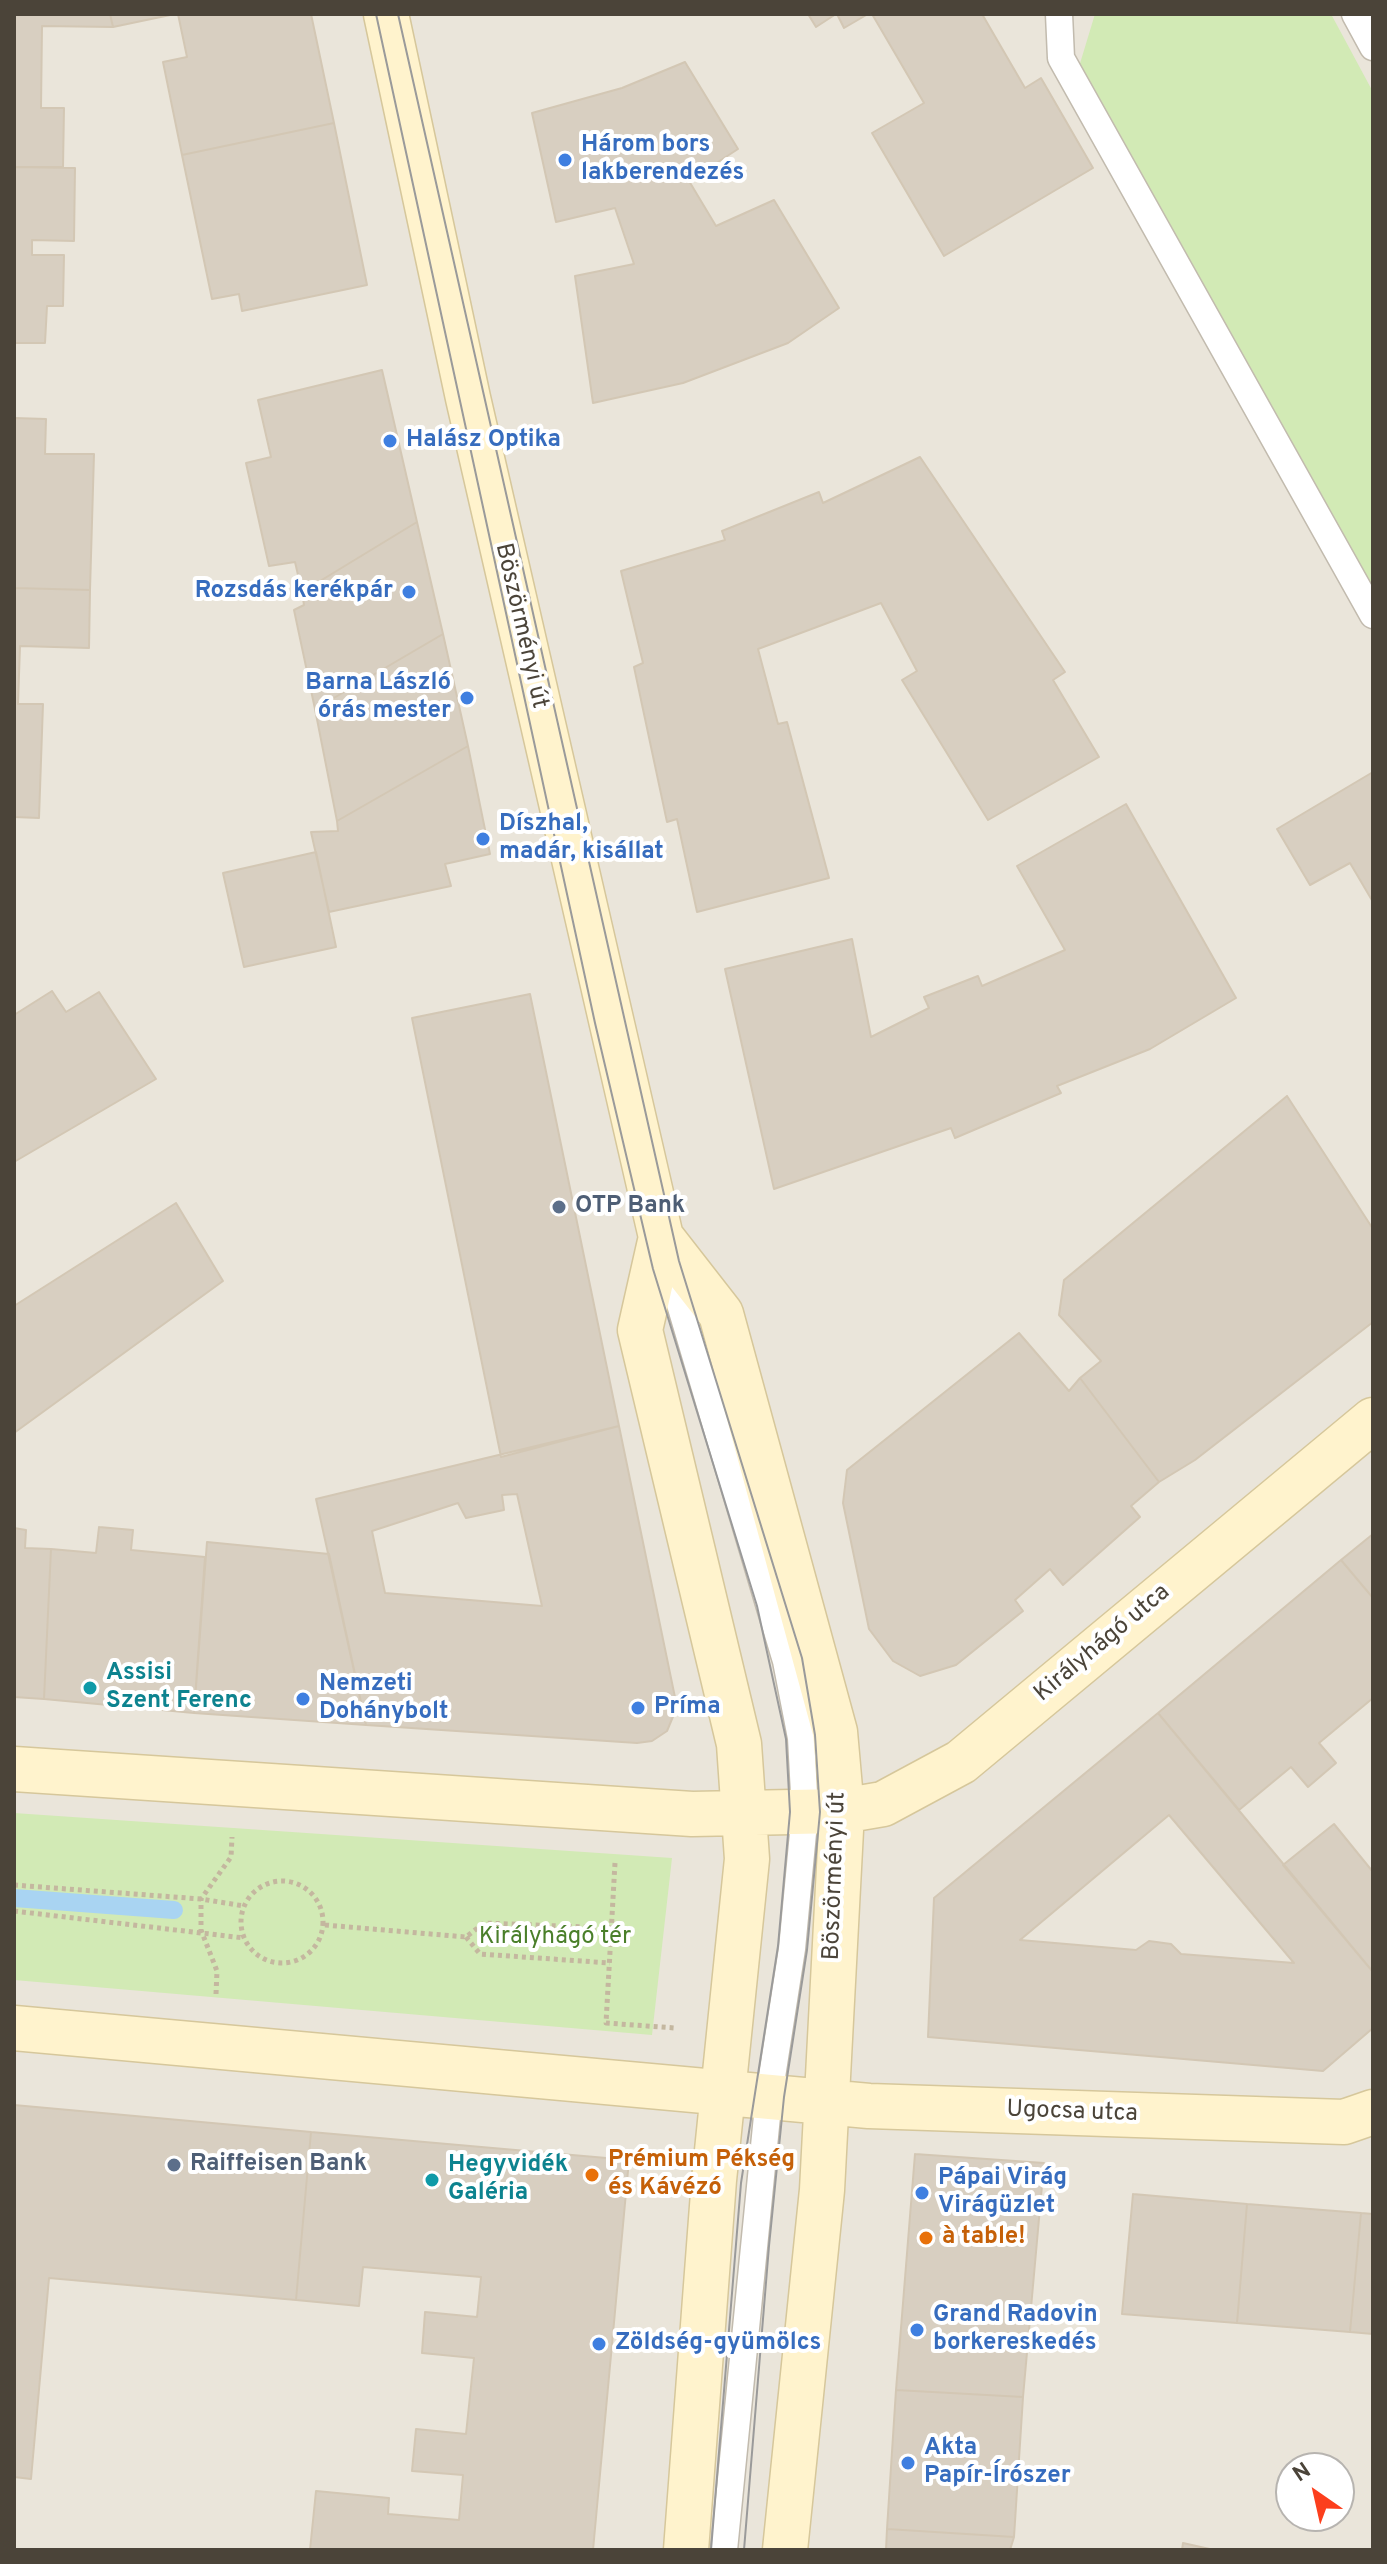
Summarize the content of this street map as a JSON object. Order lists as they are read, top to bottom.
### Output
{
  "streets": {
    "street": ["Böszörményi út", "Királyhágó utca", "Ugocsa utca"]
  },
  "crossings": [
    ["Böszörményi út", "Királyhágó utca"],
    ["Böszörményi út", "Ugocsa utca"]
  ],
  "parks": ["Királyhágó tér"],
  "places": [
    "Három bors lakberendezés",
    "Halász Optika",
    "Rozsdás kerékpár",
    "Barna László órás mester",
    "Díszhal, madár, kisállat",
    "OTP Bank",
    "Assisi Szent Ferenc",
    "Nemzeti Dohánybolt",
    "Príma",
    "Raiffeisen Bank",
    "Prémium Pékség és Kávézó",
    "Hegyvidék Galéria",
    "Pápai Virág Virágüzlet",
    "à table!",
    "Grand Radovin borkereskedés",
    "Zöldség-gyümölcs",
    "Akta Papír-Írószer"
  ],
  "north": "top left"
}
